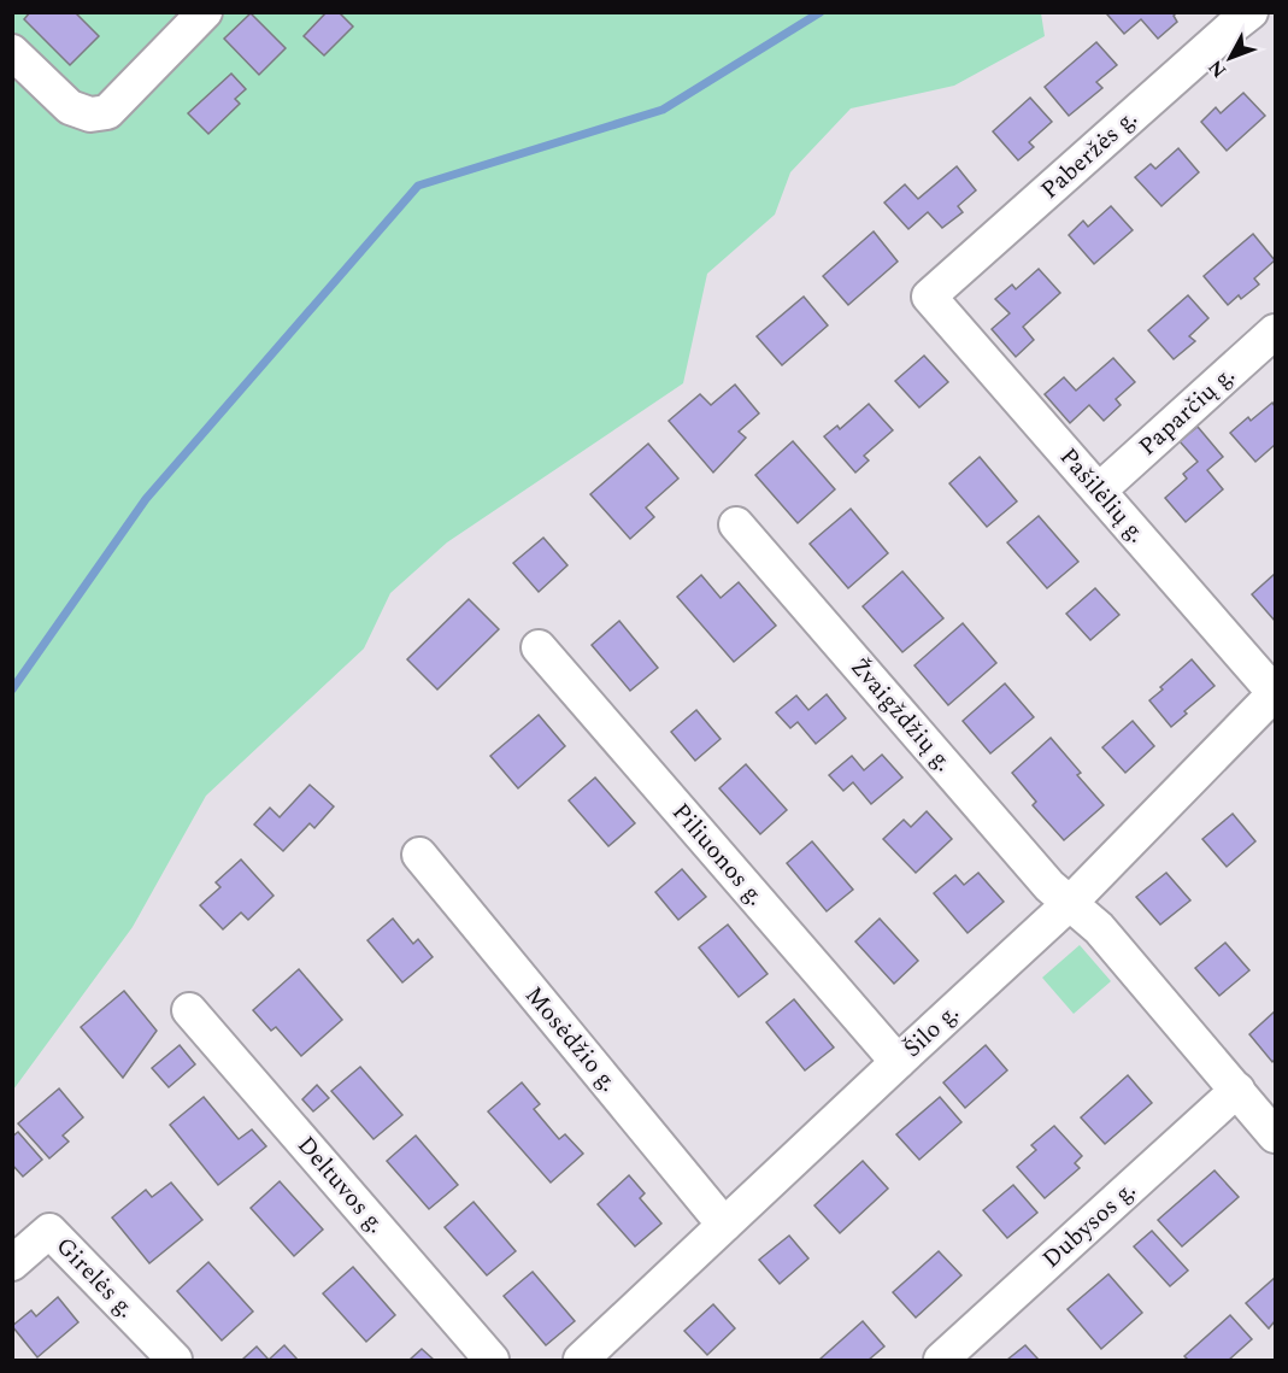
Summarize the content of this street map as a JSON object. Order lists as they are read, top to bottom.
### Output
{
  "streets": {
    "street": [
      "Paberžės g.",
      "Paparčių g.",
      "Pašilėlių g.",
      "Žvaigždžių g.",
      "Piliuonos g.",
      "Šilo g.",
      "Mosėdžio g.",
      "Deltuvos g.",
      "Dubysos g.",
      "Girelės g."
    ]
  },
  "crossings": [
    ["Paberžės g.", "Pašilėlių g."],
    ["Paparčių g.", "Pašilėlių g."],
    ["Pašilėlių g.", "Šilo g."],
    ["Žvaigždžių g.", "Šilo g."],
    ["Piliuonos g.", "Šilo g."],
    ["Šilo g.", "Mosėdžio g."]
  ],
  "north": "bottom left"
}
